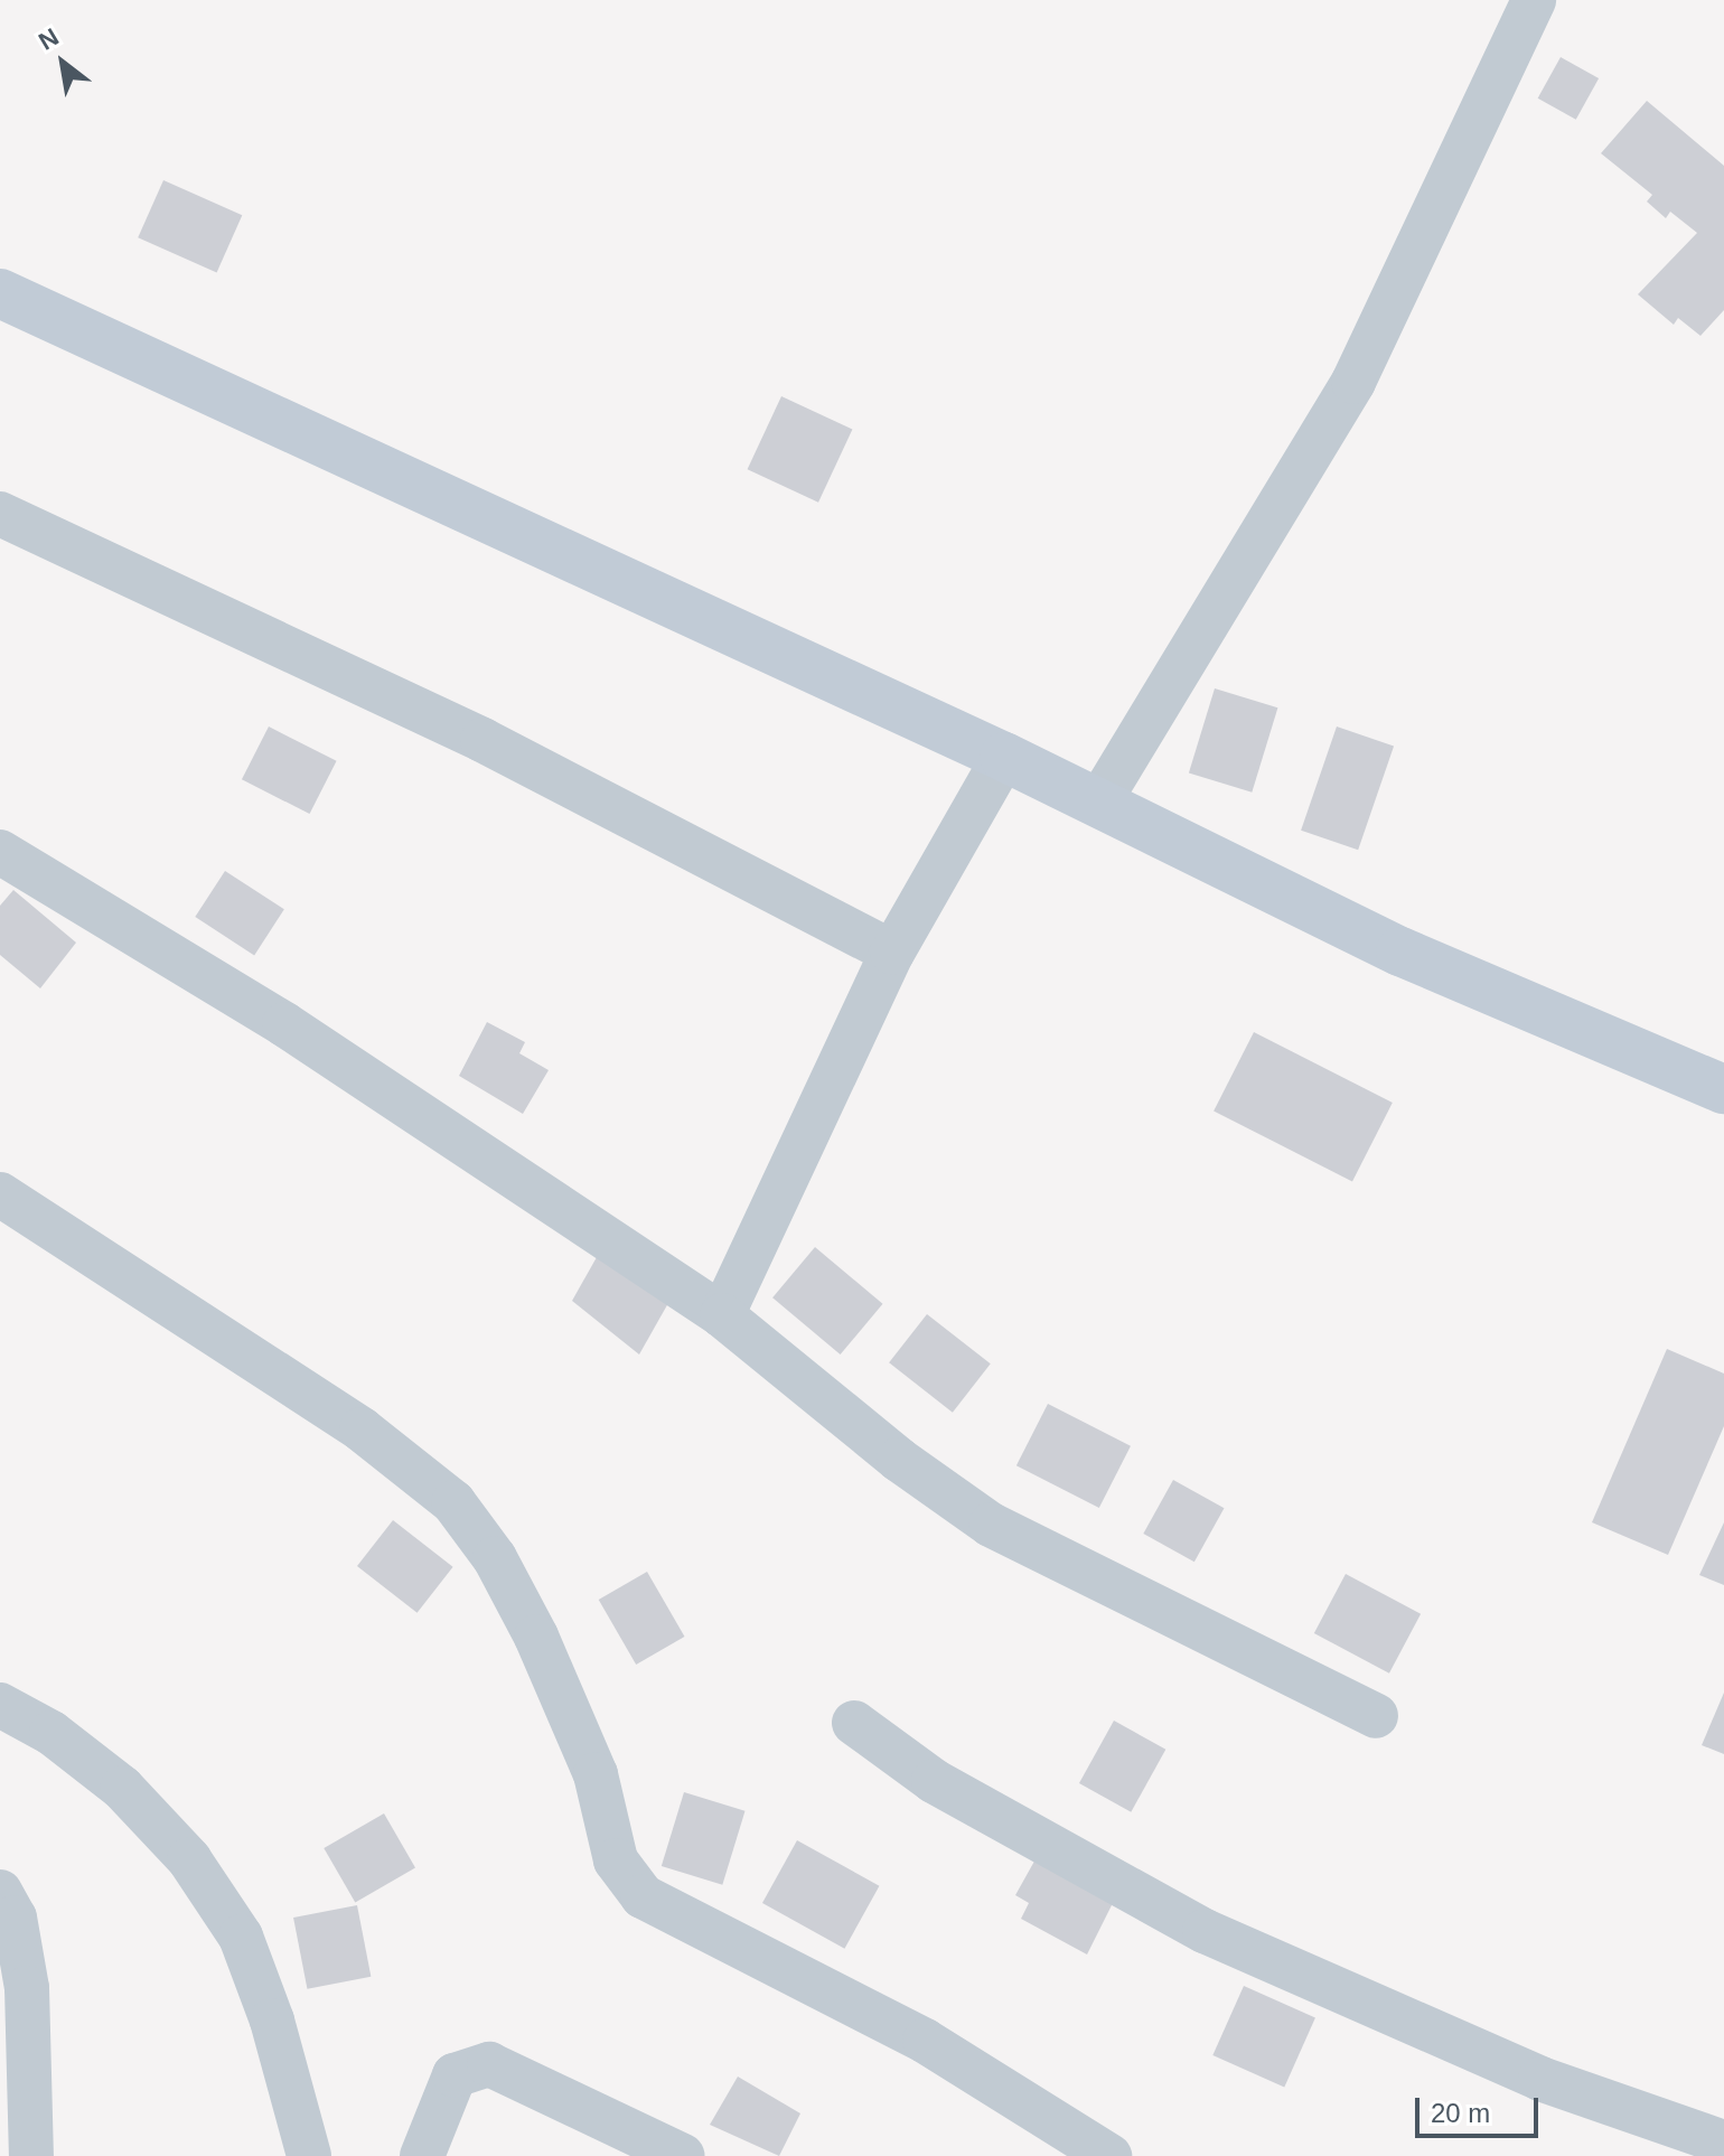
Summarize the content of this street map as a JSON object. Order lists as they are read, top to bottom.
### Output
{
  "scale_bar": "20 m",
  "north": "top left"
}
